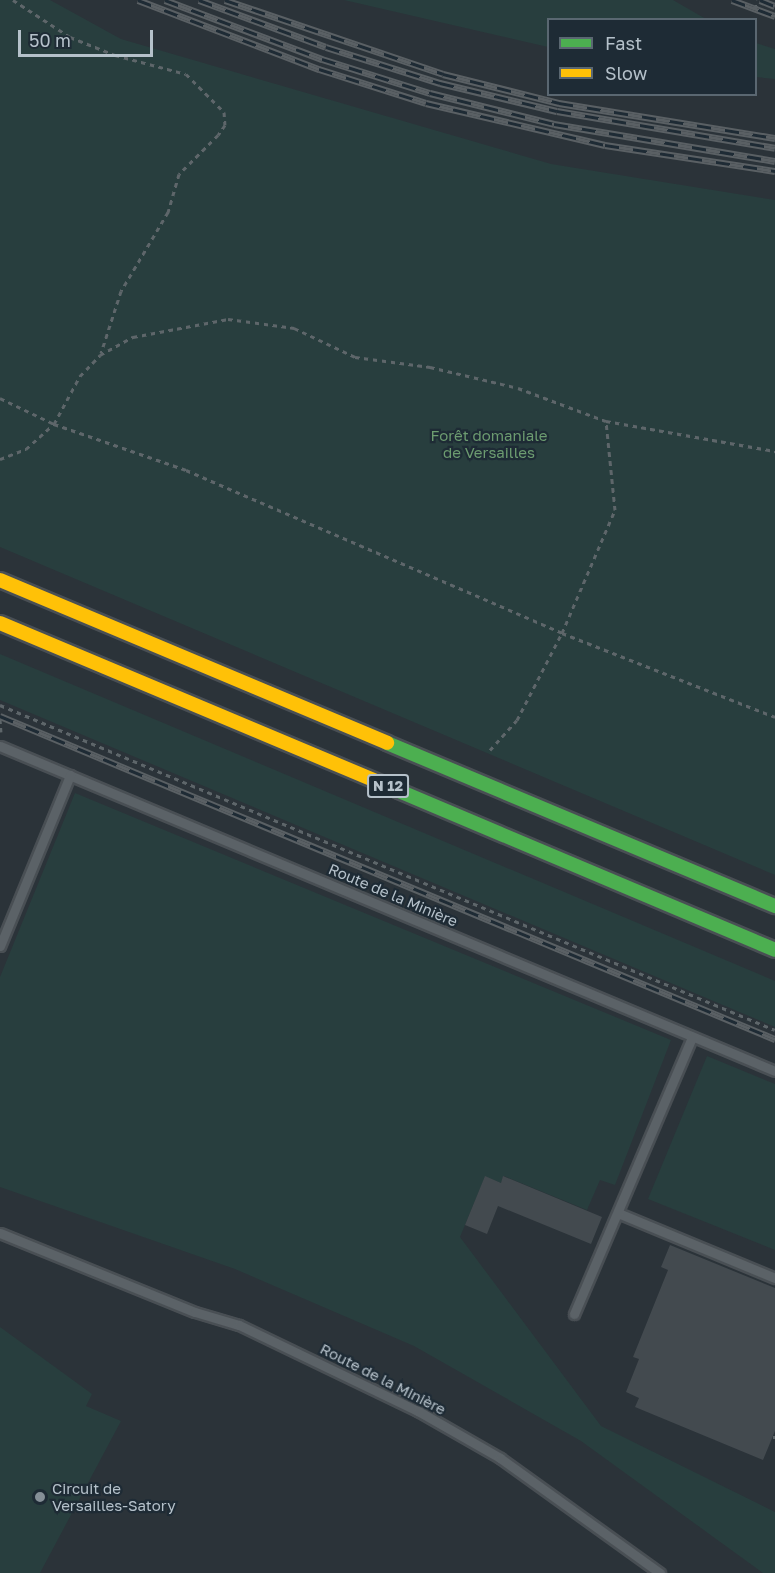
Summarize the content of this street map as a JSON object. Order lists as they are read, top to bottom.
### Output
{
  "streets": {
    "highway": ["N 12"],
    "lane": ["Route de la Minière"]
  },
  "parks": ["Forêt domaniale de Versailles"],
  "places": ["Circuit de Versailles-Satory"],
  "legend": ["Fast", "Slow"],
  "scale_bar": "50 m"
}
